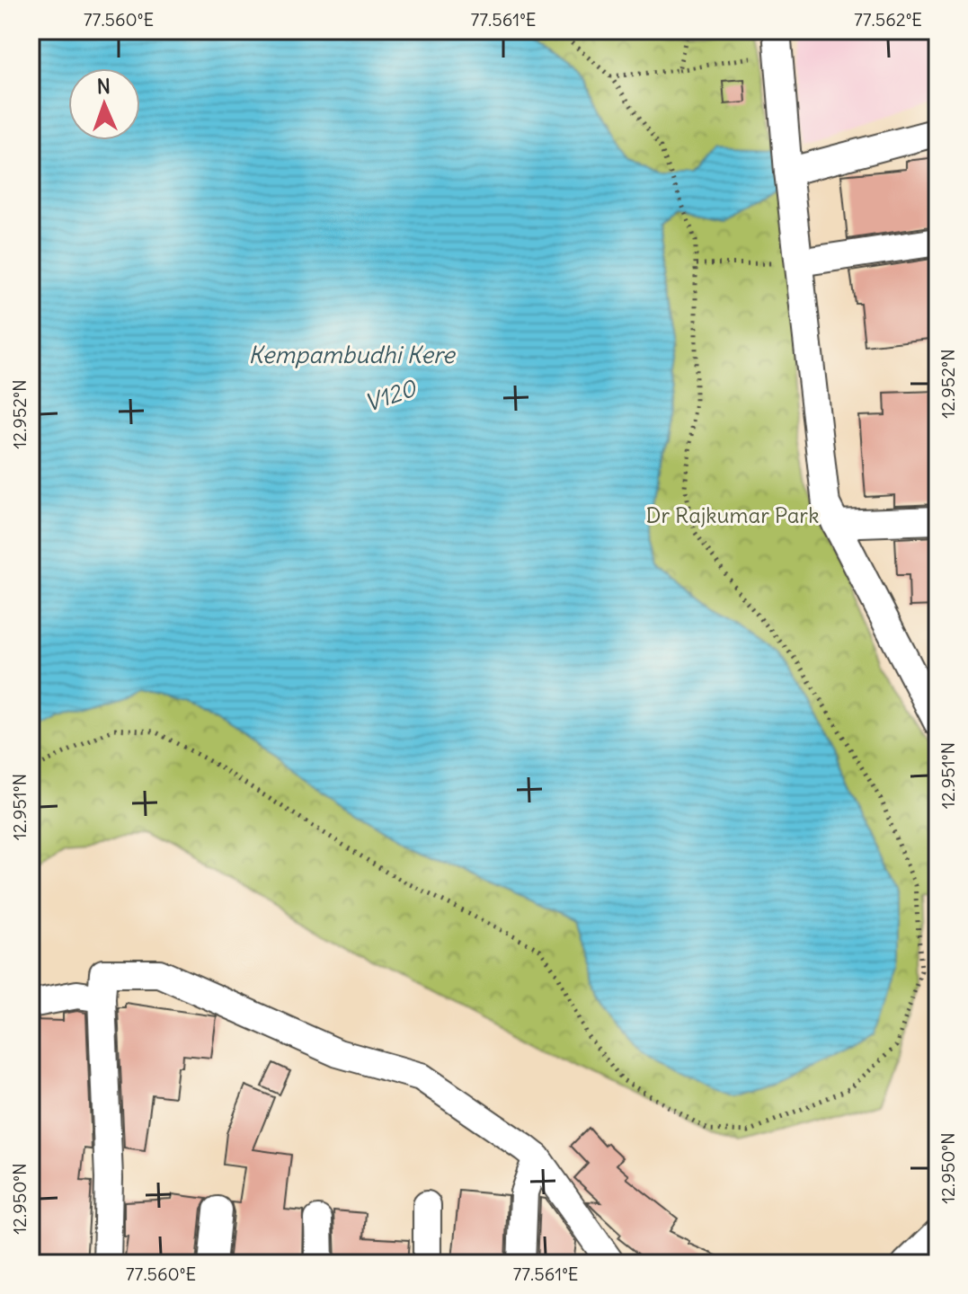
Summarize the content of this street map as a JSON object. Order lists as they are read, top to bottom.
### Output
{
  "water": ["Kempambudhi Kere", "V120"],
  "parks": ["Dr Rajkumar Park"],
  "north": "top",
  "coordinates": [
    "77.560°E",
    "77.561°E",
    "77.562°E",
    "12.952°N",
    "12.951°N",
    "12.950°N"
  ]
}
